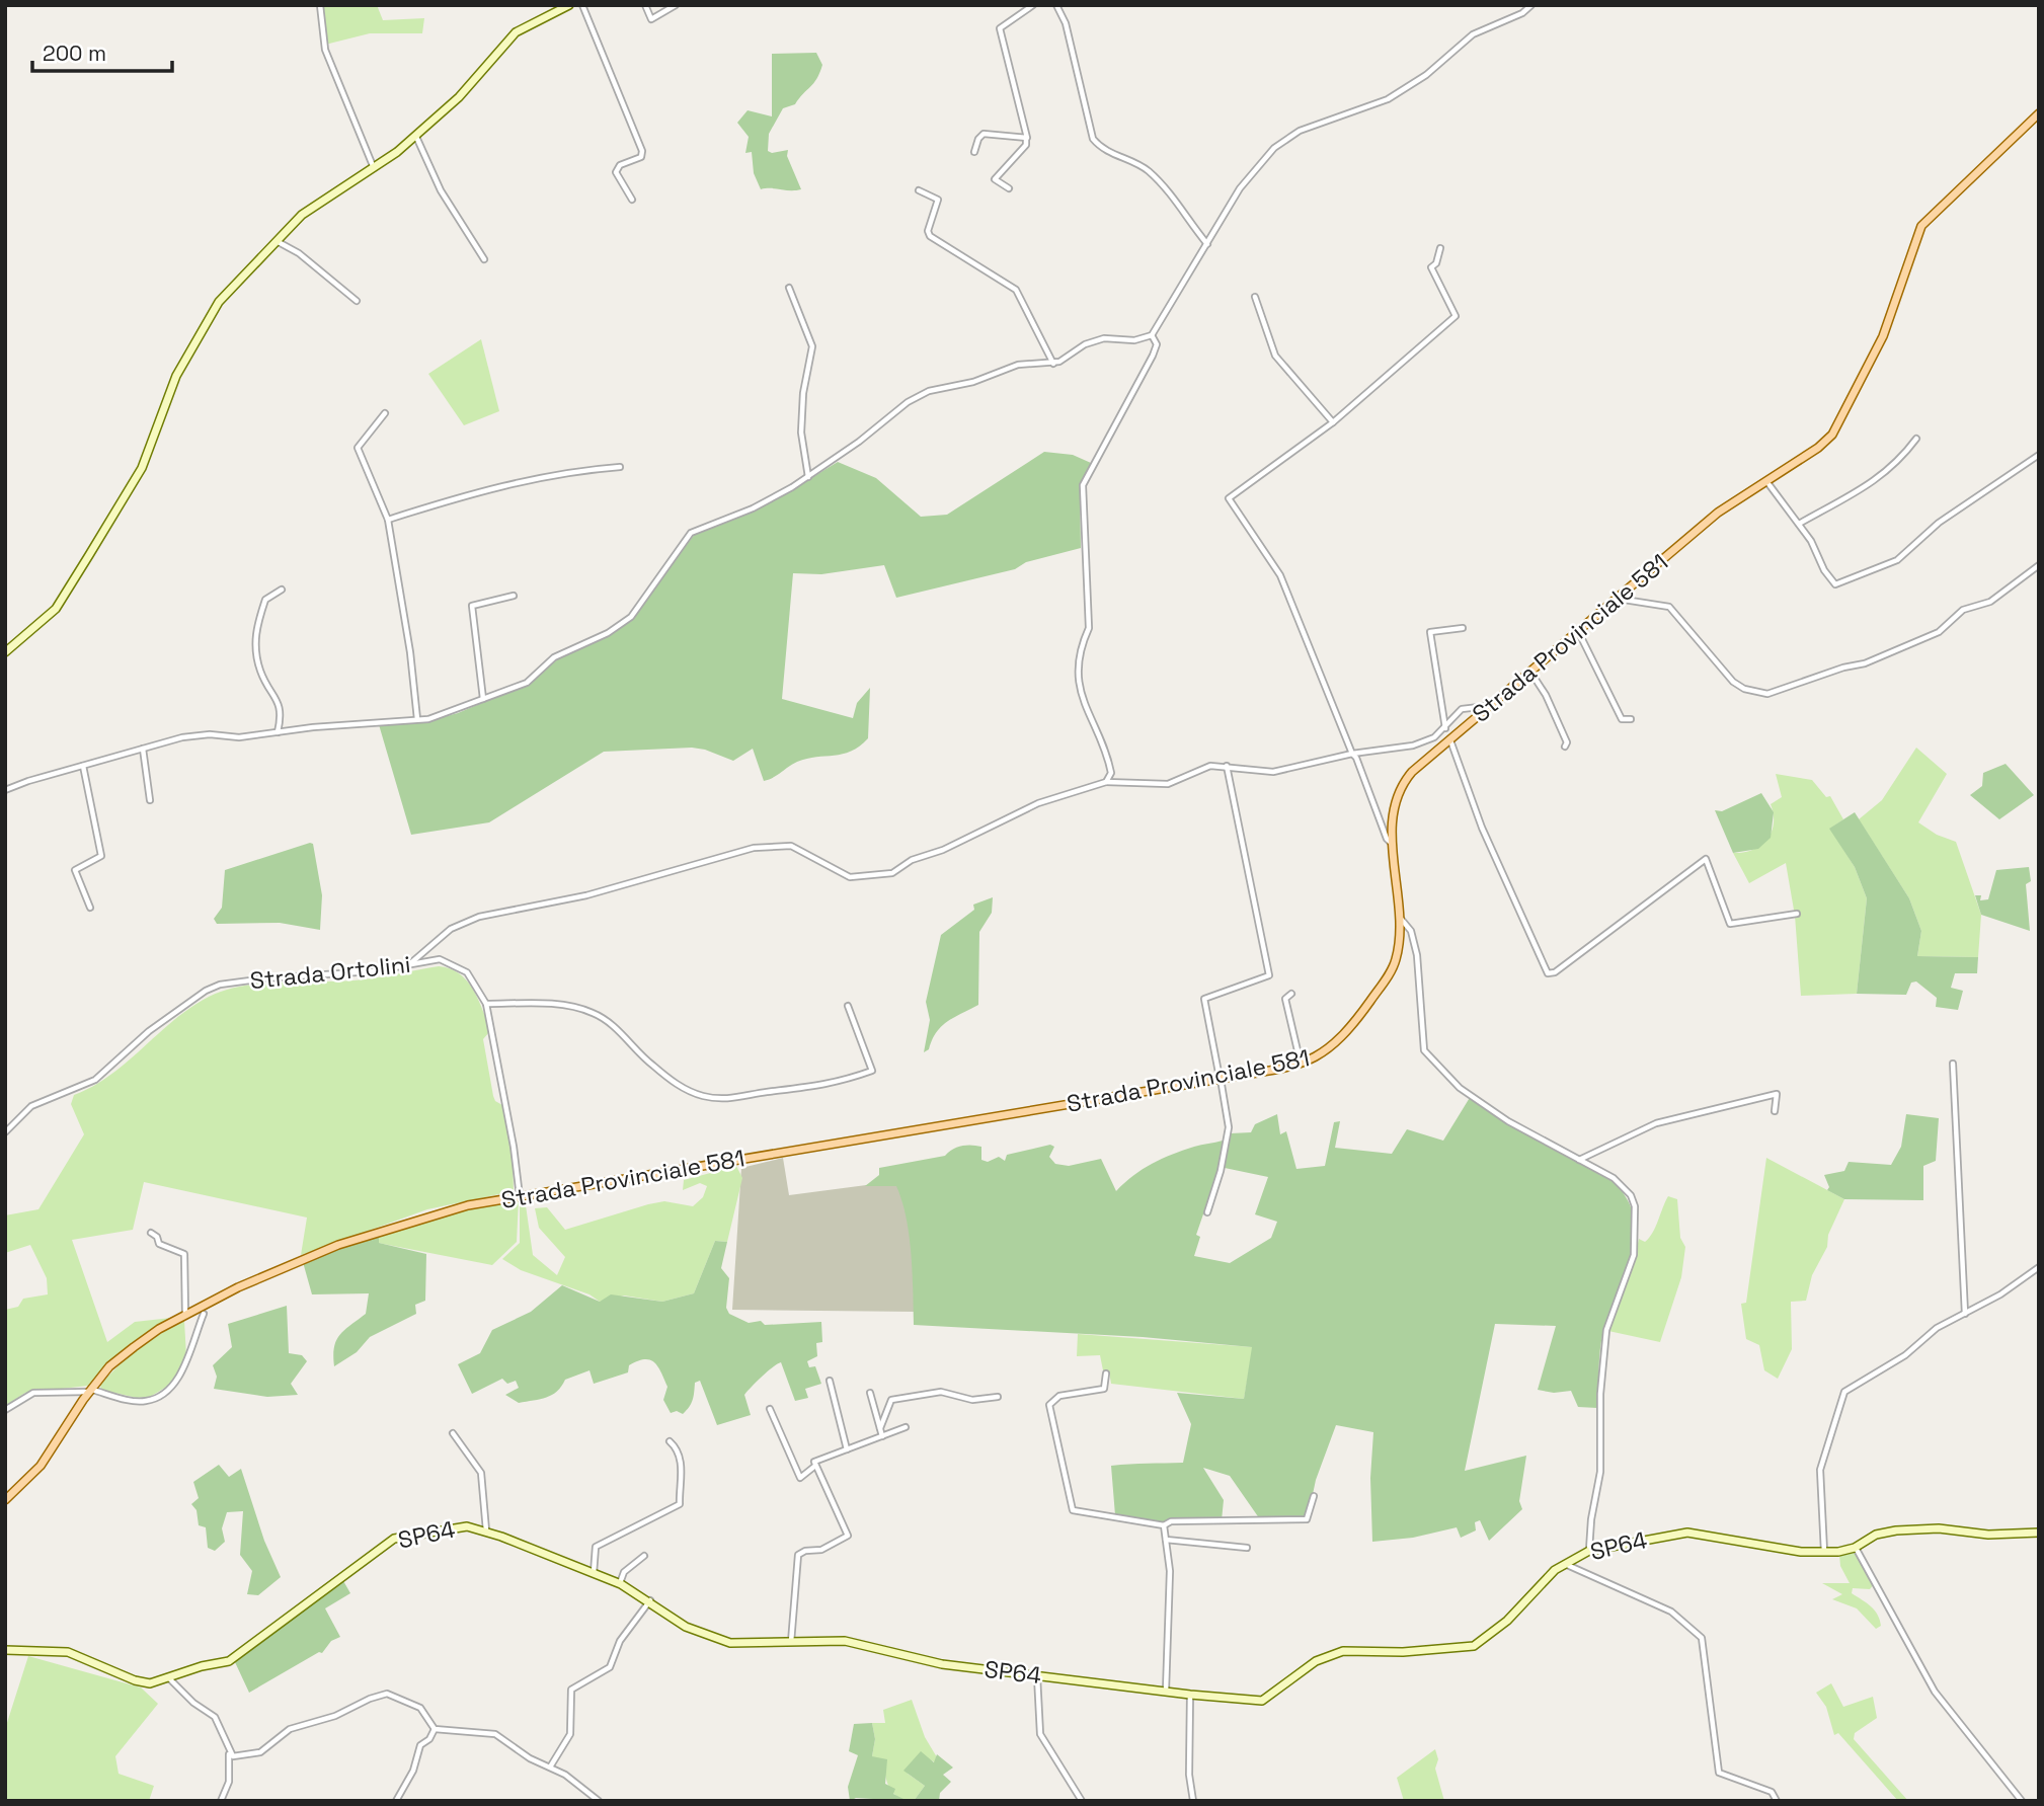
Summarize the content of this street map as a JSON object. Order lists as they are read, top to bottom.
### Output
{
  "streets": {
    "main road": ["Strada Provinciale 581"],
    "street": ["Strada Ortolini", "SP64"]
  },
  "crossings": [
    ["Strada Provinciale 581", "Strada Ortolini"]
  ],
  "scale_bar": "200 m"
}
